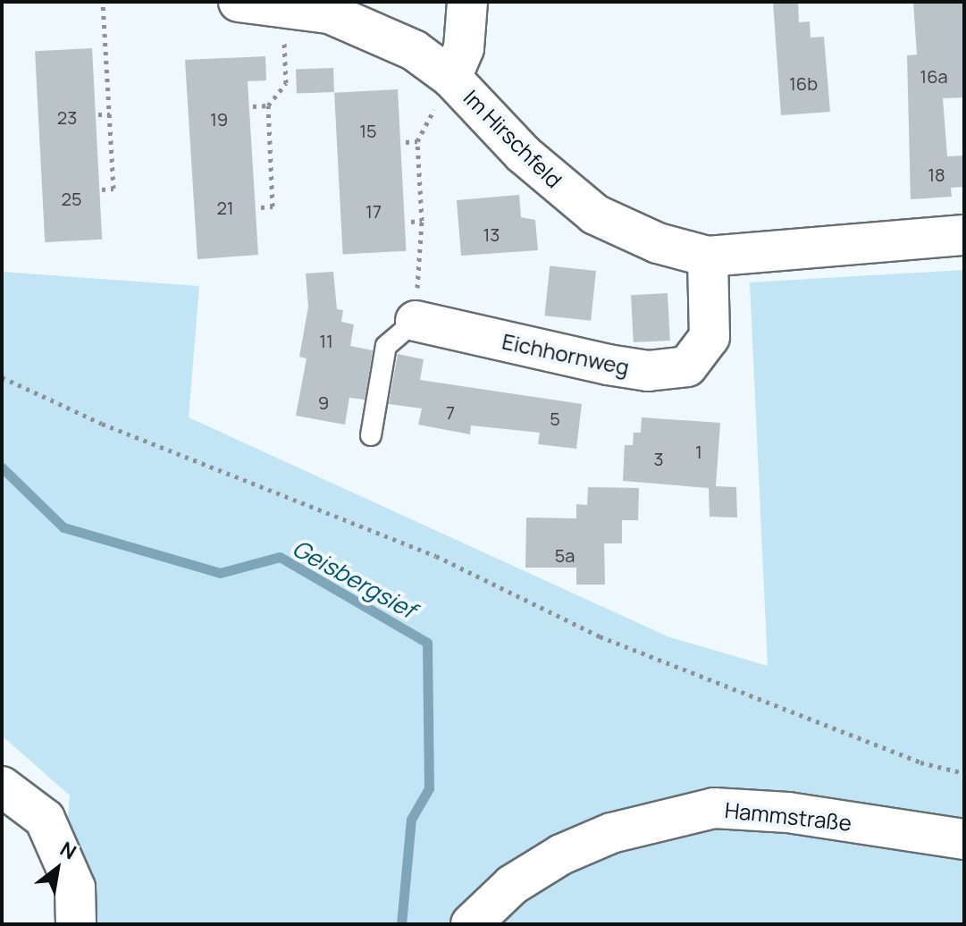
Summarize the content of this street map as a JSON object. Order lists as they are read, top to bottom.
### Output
{
  "streets": {
    "street": ["Im Hirschfeld", "Eichhornweg", "Hammstraße"]
  },
  "crossings": [
    ["Im Hirschfeld", "Eichhornweg"]
  ],
  "water": ["Geisbergsief"],
  "house_numbers": [
    "16a",
    "16b",
    "23",
    "19",
    "15",
    "18",
    "25",
    "21",
    "17",
    "13",
    "11",
    "9",
    "7",
    "5",
    "1",
    "3",
    "5a"
  ],
  "north": "top right"
}
